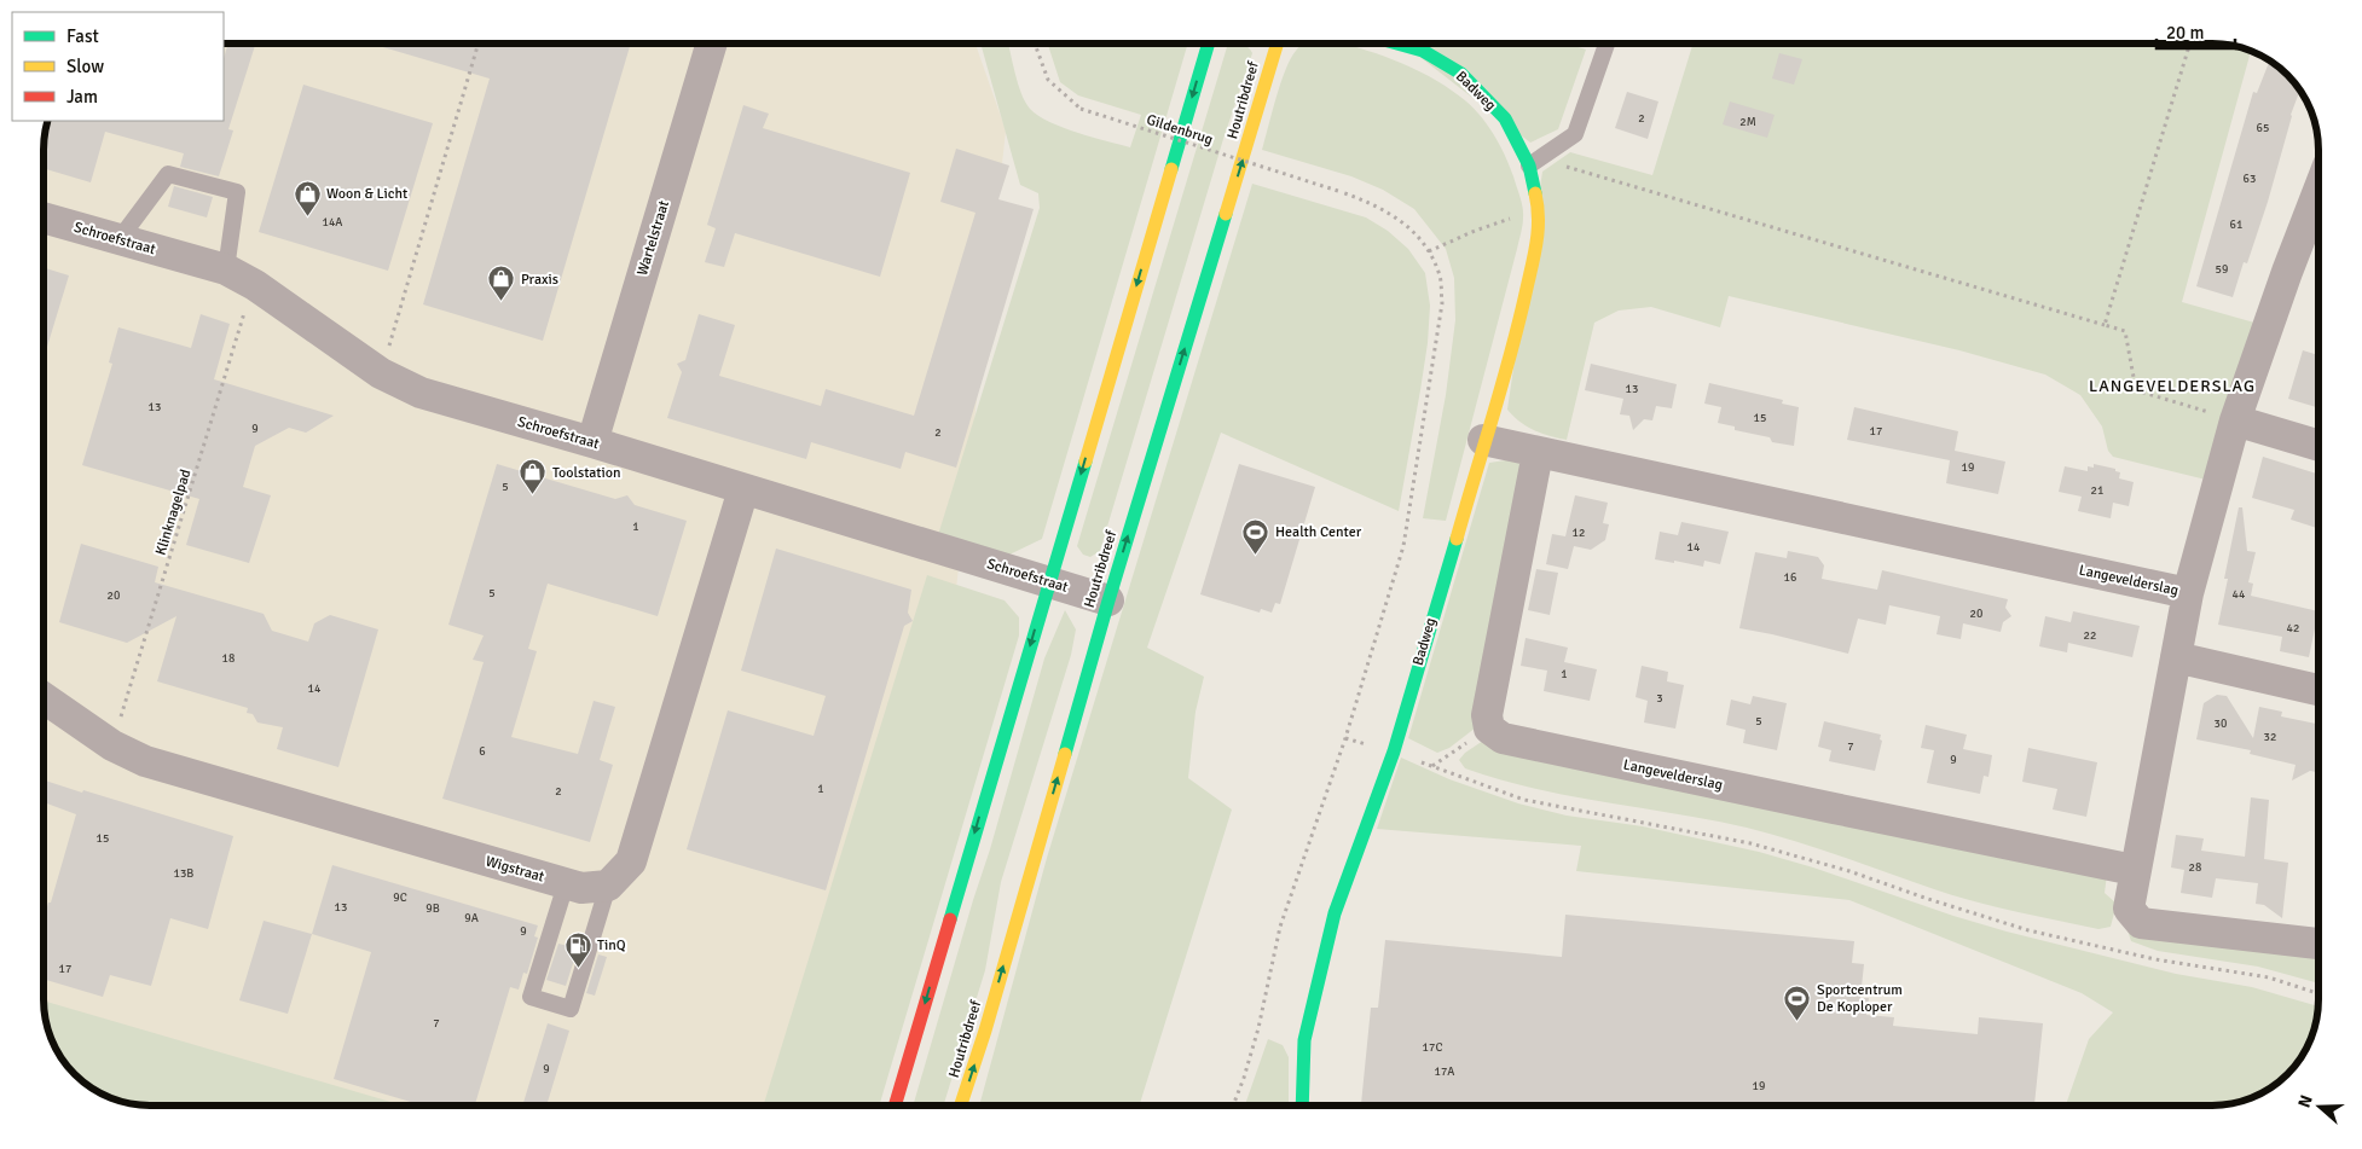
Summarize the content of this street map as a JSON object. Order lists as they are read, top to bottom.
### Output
{
  "streets": {
    "main road": ["Badweg", "Houtribdreef"],
    "street": [
      "Schroefstraat",
      "Wartelstraat",
      "Langevelderslag",
      "Wigstraat"
    ],
    "path": ["Gildenbrug", "Klinknagelpad"]
  },
  "crossings": [
    ["Badweg", "Langevelderslag"],
    ["Houtribdreef", "Schroefstraat"],
    ["Schroefstraat", "Wartelstraat"],
    ["Schroefstraat", "Klinknagelpad"],
    ["Klinknagelpad", "Wigstraat"]
  ],
  "districts": ["LANGEVELDERSLAG"],
  "places": {
    "shop": ["Woon & Licht", "Praxis", "Toolstation"],
    "sports": ["Health Center", "Sportcentrum De Koploper"],
    "fuel station": ["TinQ"]
  },
  "house_numbers": [
    "2",
    "2M",
    "65",
    "63",
    "14A",
    "61",
    "59",
    "13",
    "13",
    "15",
    "9",
    "17",
    "2",
    "19",
    "5",
    "21",
    "1",
    "12",
    "14",
    "16",
    "5",
    "44",
    "20",
    "20",
    "42",
    "22",
    "18",
    "1",
    "14",
    "3",
    "5",
    "30",
    "32",
    "7",
    "6",
    "9",
    "1",
    "2",
    "15",
    "28",
    "13B",
    "9C",
    "13",
    "9B",
    "9A",
    "9",
    "17",
    "7",
    "17C",
    "9",
    "17A",
    "19"
  ],
  "legend": ["Fast", "Slow", "Jam"],
  "scale_bar": "20 m",
  "north": "left"
}
